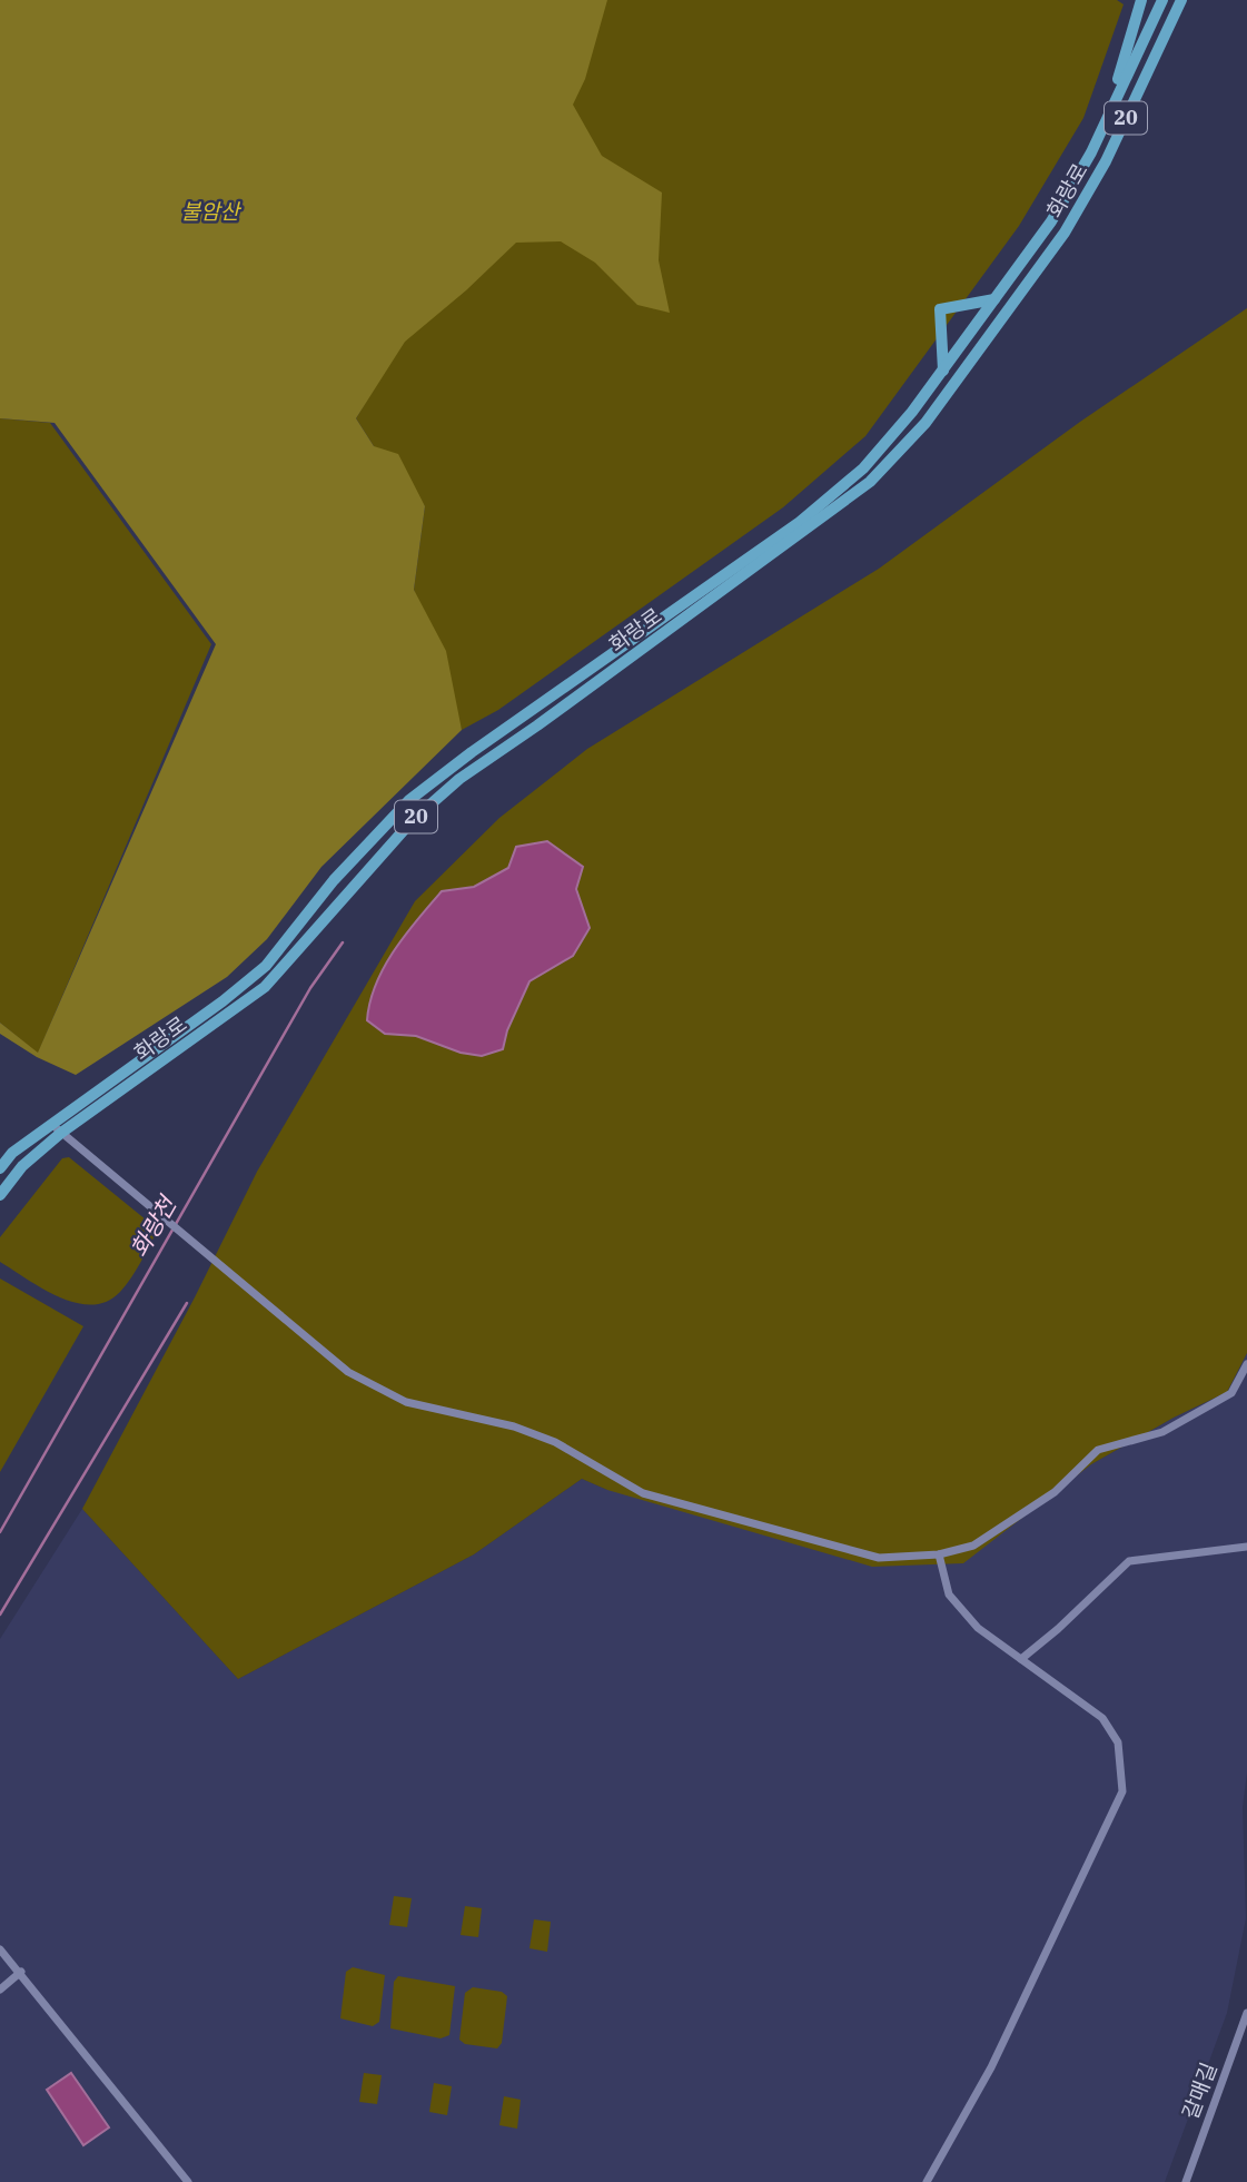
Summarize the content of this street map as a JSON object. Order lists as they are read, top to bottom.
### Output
{
  "streets": {
    "main road": ["20", "화랑로"],
    "street": ["갈매길"]
  },
  "water": ["화랑천"],
  "parks": ["불암산"]
}
